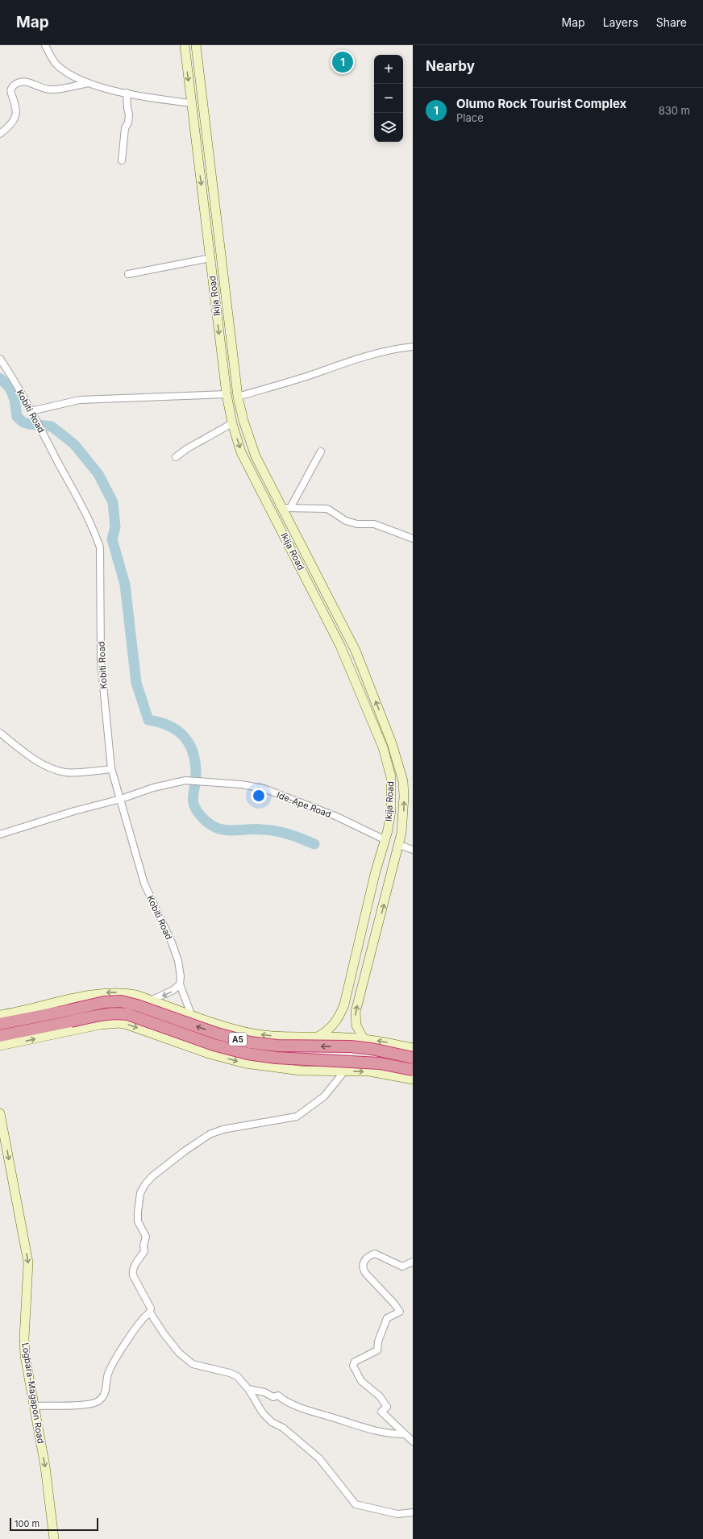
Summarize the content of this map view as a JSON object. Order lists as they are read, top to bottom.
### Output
{
  "streets": {
    "highway": ["A5"],
    "street": [
      "Ikija Road",
      "Kobiti Road",
      "Ide-Ape Road",
      "Logbara-Magapon Road"
    ]
  },
  "crossings": [
    ["Ikija Road", "Ide-Ape Road"],
    ["Kobiti Road", "Ide-Ape Road"]
  ],
  "one_way": ["Logbara-Magapon Road"],
  "scale_bar": "100 m",
  "page": {
    "header": "Map",
    "nav": ["Map", "Layers", "Share"],
    "heading": "Nearby",
    "pins": "1",
    "map_buttons": ["+", "−"],
    "list": [
      {
        "mark": "1",
        "name": "Olumo Rock Tourist Complex",
        "note": "Place",
        "value": "830 m"
      }
    ],
    "scale": "100 m"
  }
}
